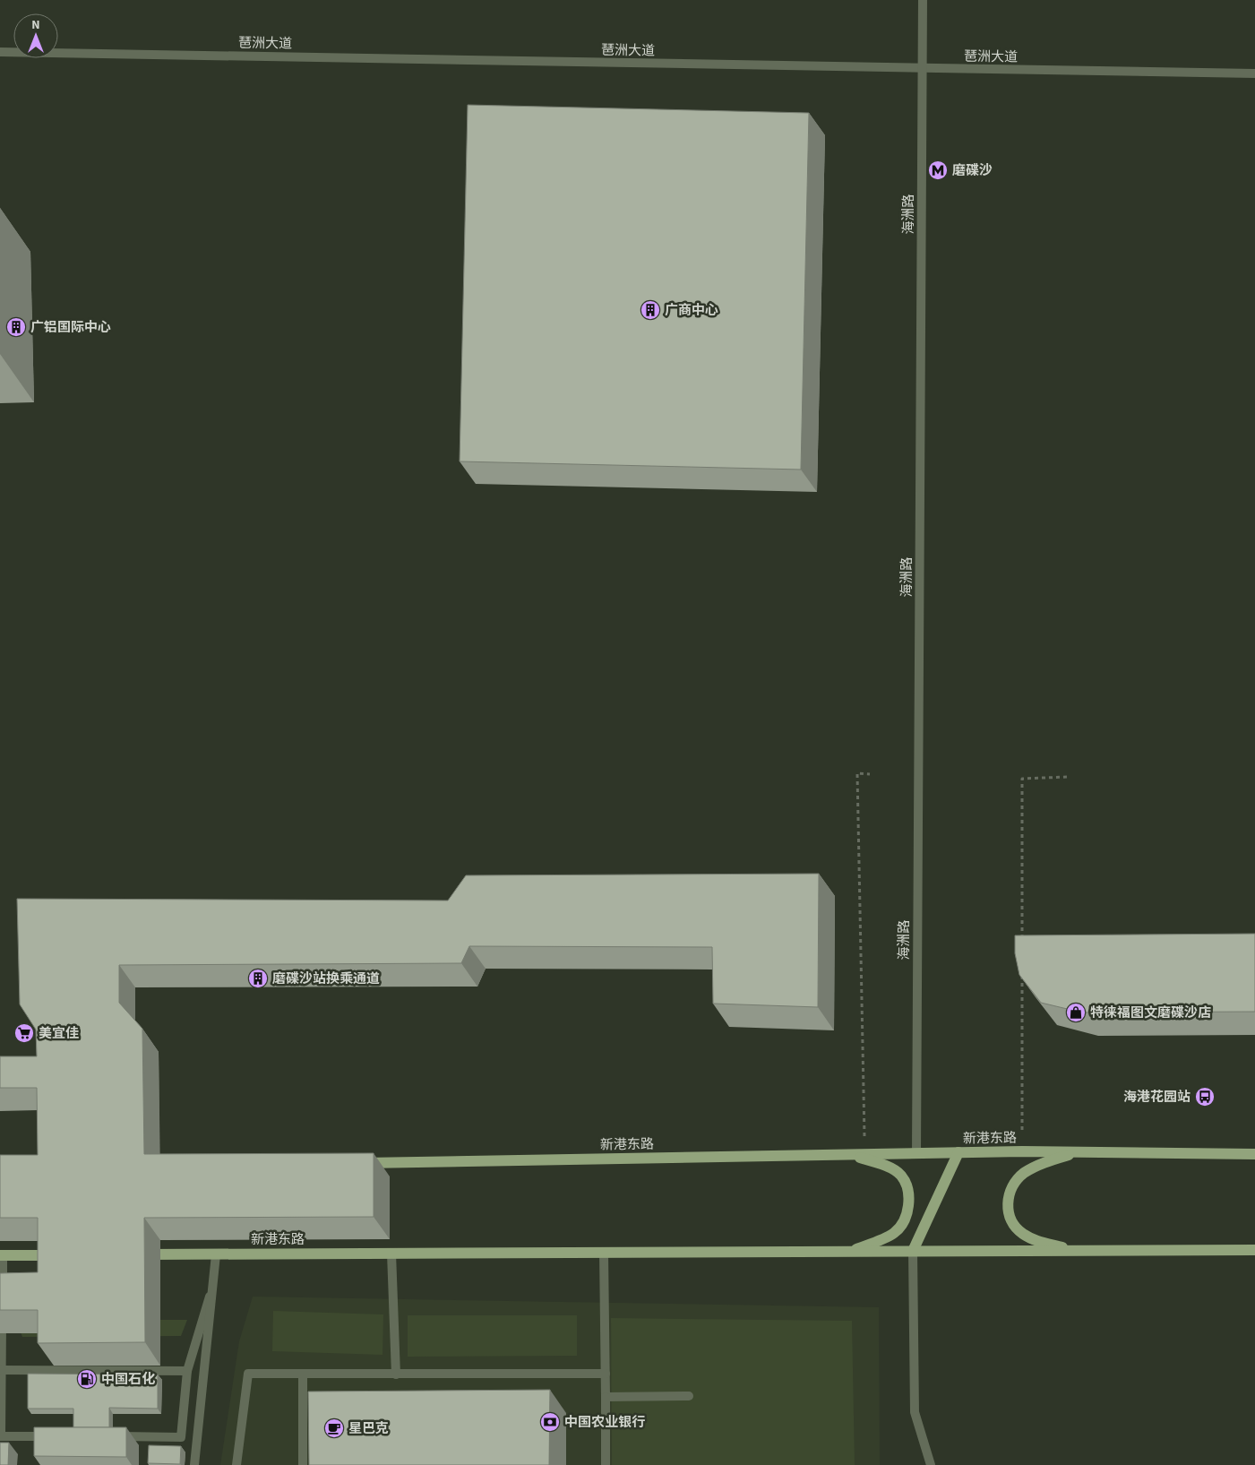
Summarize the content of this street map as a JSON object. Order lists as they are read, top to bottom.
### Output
{
  "streets": {
    "main road": ["新港东路"],
    "street": ["琶洲大道", "海洲路"]
  },
  "crossings": [
    ["琶洲大道", "海洲路"],
    ["海洲路", "新港东路"]
  ],
  "places": {
    "metro station": ["磨碟沙"],
    "building": ["广商中心", "广铝国际中心", "磨碟沙站换乘通道"],
    "shop": ["特徕福图文磨碟沙店"],
    "supermarket": ["美宜佳"],
    "bus stop": ["海港花园站"],
    "fuel station": ["中国石化"],
    "bank": ["中国农业银行"],
    "cafe": ["星巴克"]
  },
  "north": "top"
}
